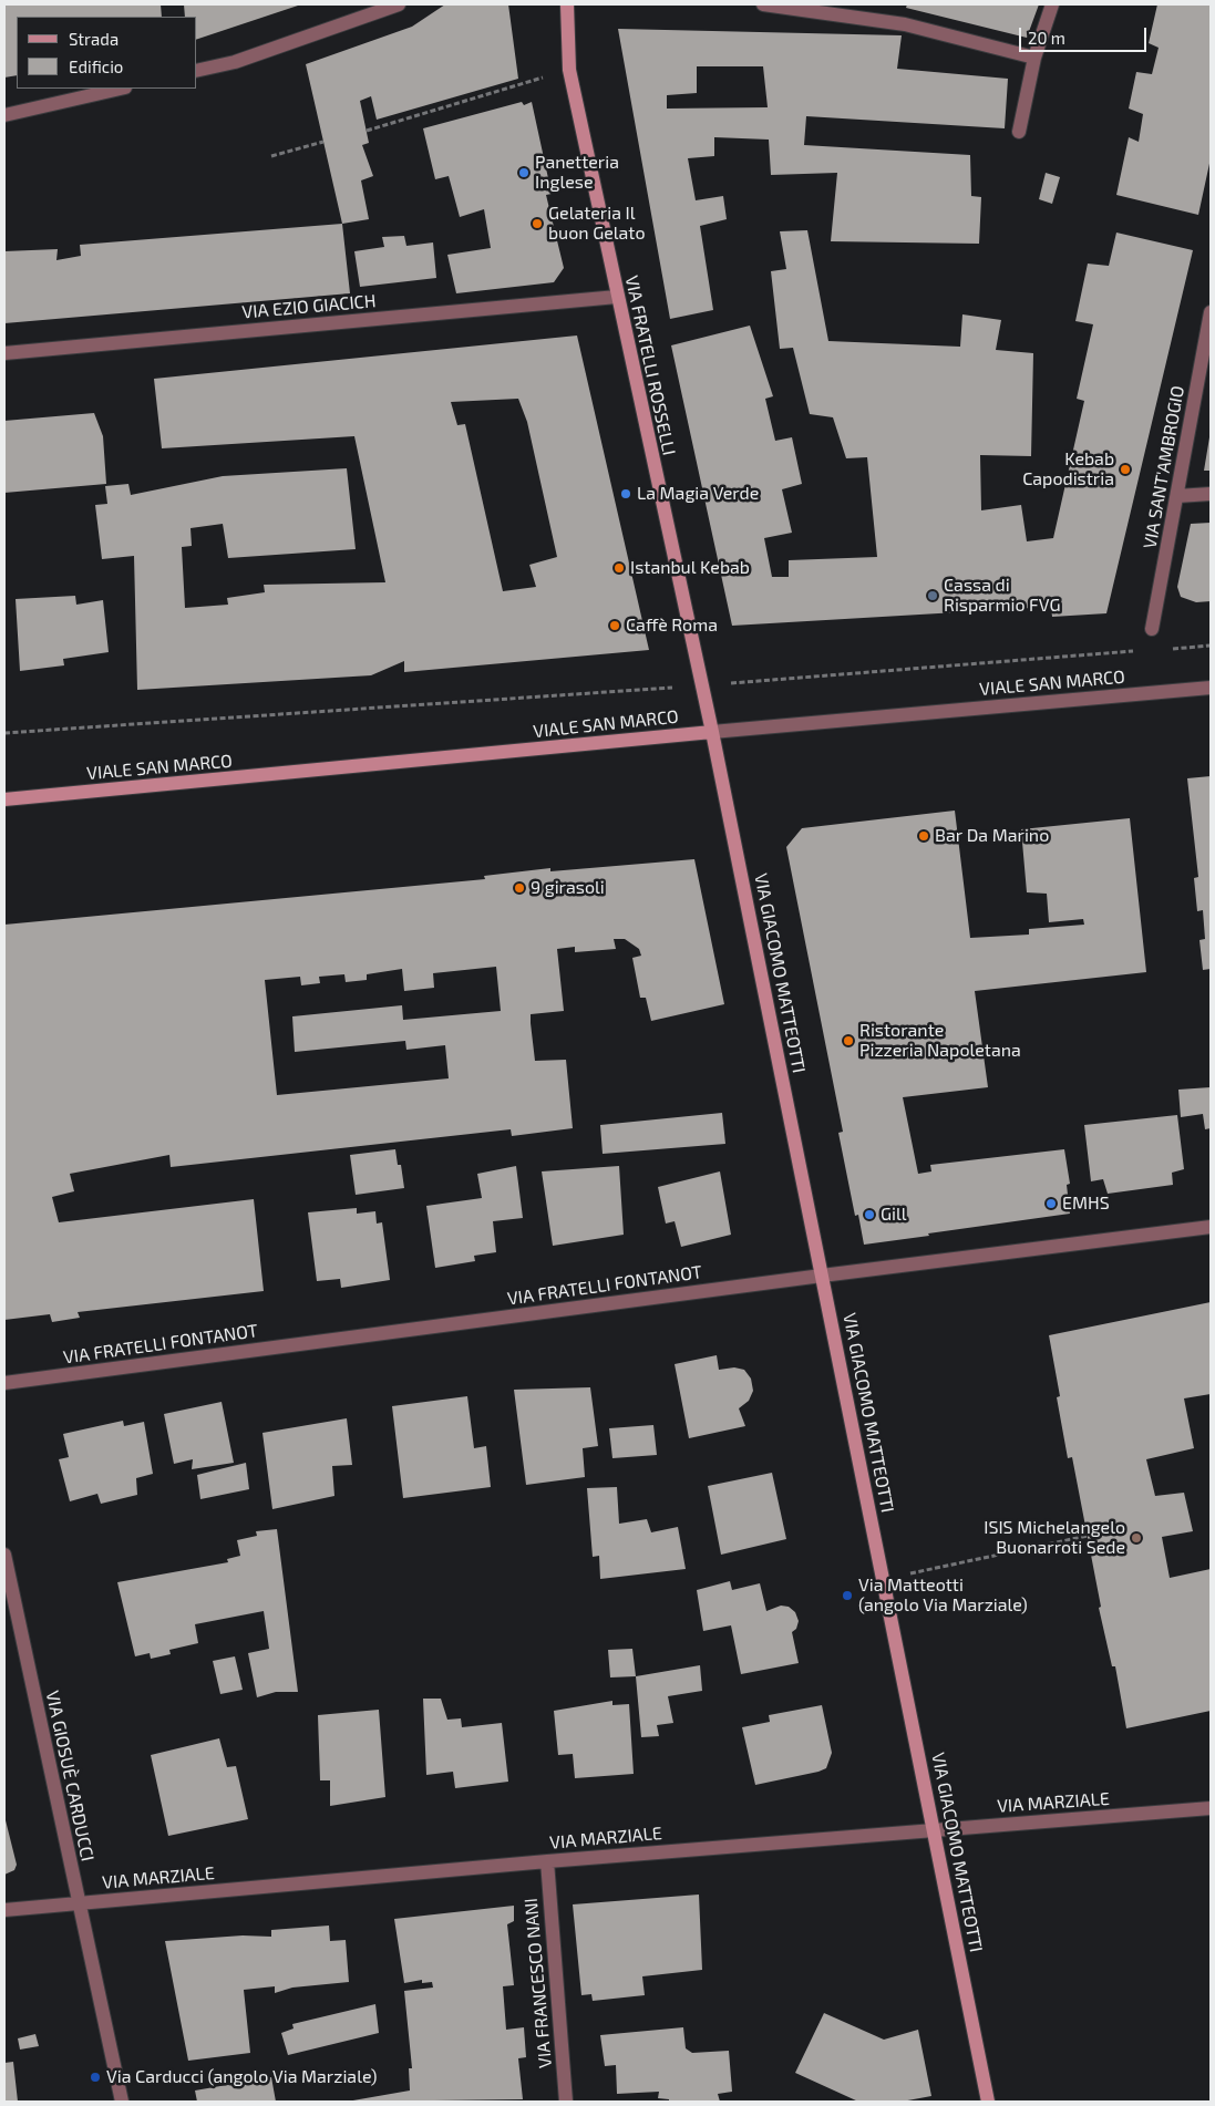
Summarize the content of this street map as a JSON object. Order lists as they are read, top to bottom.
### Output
{
  "streets": {
    "main road": ["VIA FRATELLI ROSSELLI", "VIALE SAN MARCO", "VIA GIACOMO MATTEOTTI"],
    "street": [
      "VIA EZIO GIACICH",
      "VIA SANT'AMBROGIO",
      "VIA FRATELLI FONTANOT",
      "VIA GIOSUÈ CARDUCCI",
      "VIA MARZIALE",
      "VIA FRANCESCO NANI"
    ]
  },
  "crossings": [
    ["VIA EZIO GIACICH", "VIA FRATELLI ROSSELLI"],
    ["VIA FRATELLI ROSSELLI", "VIALE SAN MARCO"],
    ["VIA FRATELLI ROSSELLI", "VIA GIACOMO MATTEOTTI"],
    ["VIALE SAN MARCO", "VIA GIACOMO MATTEOTTI"],
    ["VIA GIACOMO MATTEOTTI", "VIA FRATELLI FONTANOT"],
    ["VIA GIACOMO MATTEOTTI", "VIA MARZIALE"],
    ["VIA GIOSUÈ CARDUCCI", "VIA MARZIALE"],
    ["VIA MARZIALE", "VIA FRANCESCO NANI"]
  ],
  "places": [
    "Panetteria Inglese",
    "Gelateria Il buon Gelato",
    "Kebab Capodistria",
    "La Magia Verde",
    "Istanbul Kebab",
    "Cassa di Risparmio FVG",
    "Caffè Roma",
    "Bar Da Marino",
    "9 girasoli",
    "Ristorante Pizzeria Napoletana",
    "EMHS",
    "Gill",
    "ISIS Michelangelo Buonarroti Sede",
    "Via Matteotti (angolo Via Marziale)",
    "Via Carducci (angolo Via Marziale)"
  ],
  "legend": ["Strada", "Edificio"],
  "scale_bar": "20 m"
}
